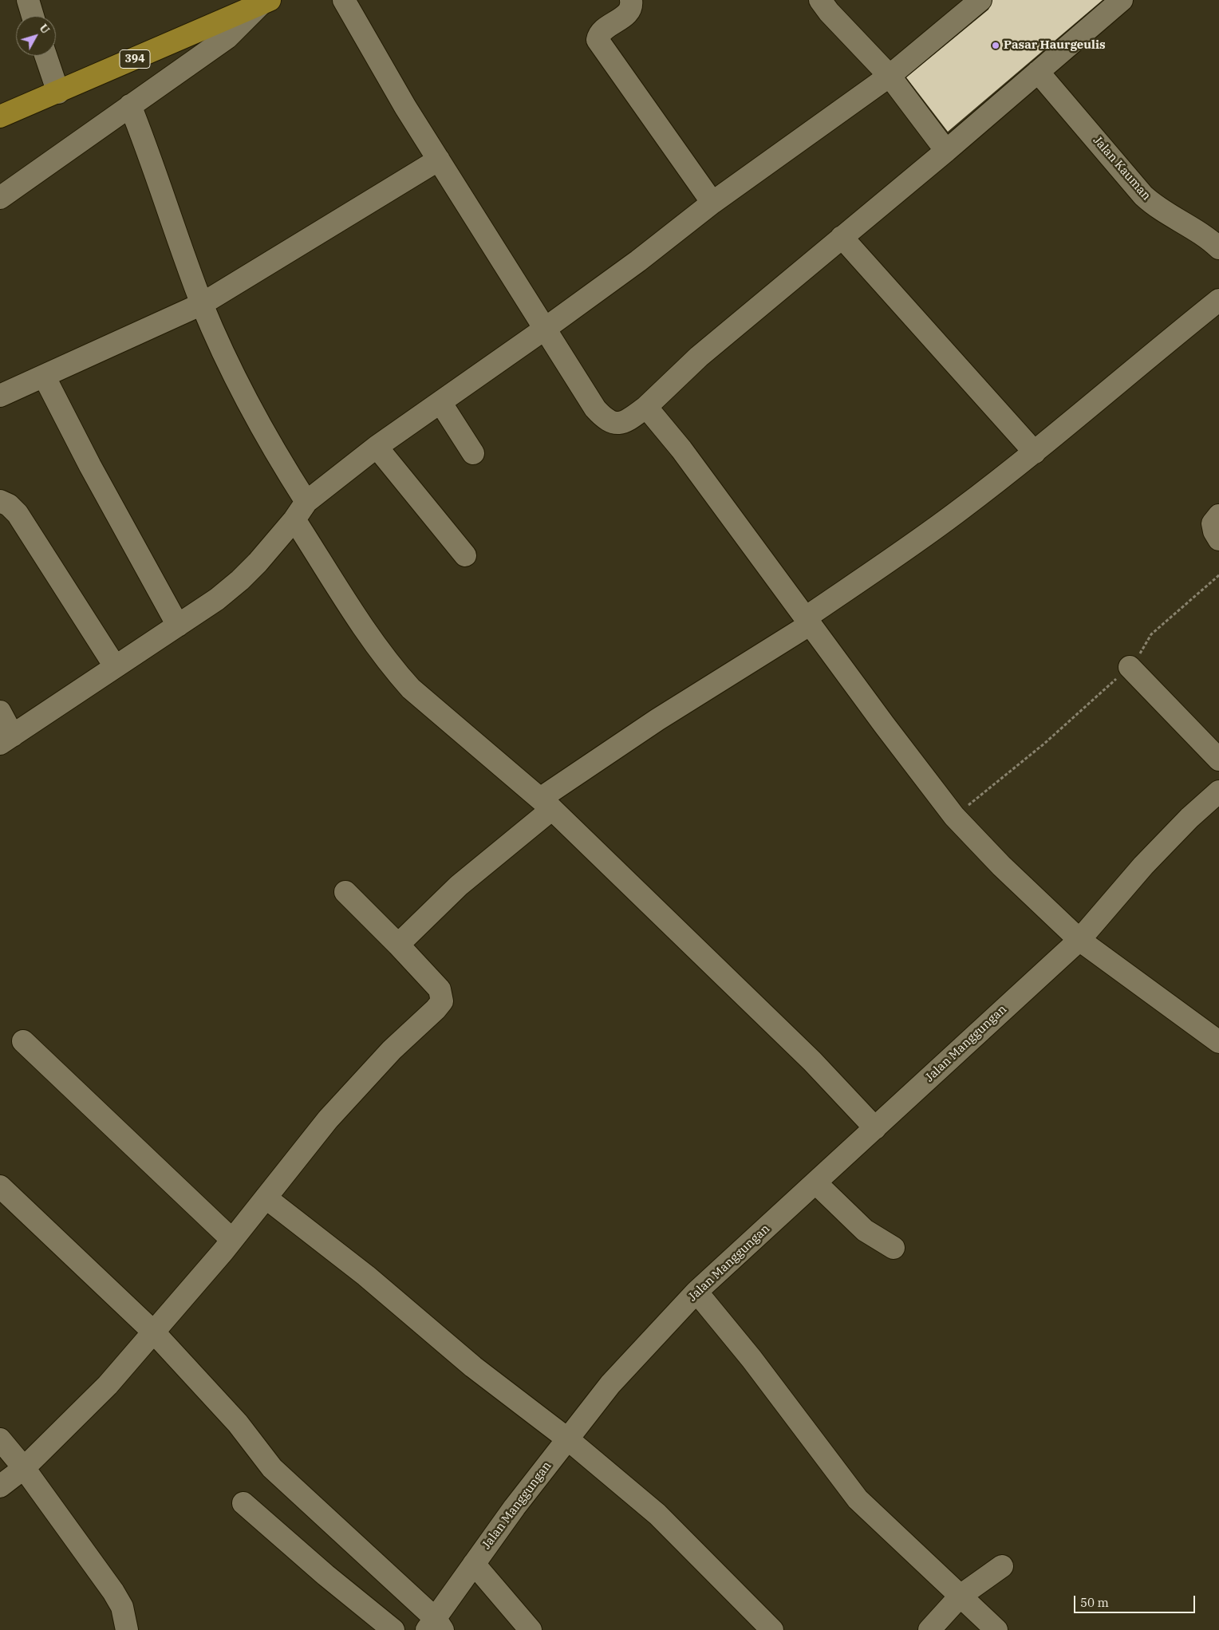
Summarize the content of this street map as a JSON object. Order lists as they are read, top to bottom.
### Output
{
  "streets": {
    "main road": ["394"],
    "street": ["Jalan Kauman", "Jalan Manggungan"]
  },
  "places": ["Pasar Haurgeulis"],
  "scale_bar": "50 m",
  "north": "top right"
}
